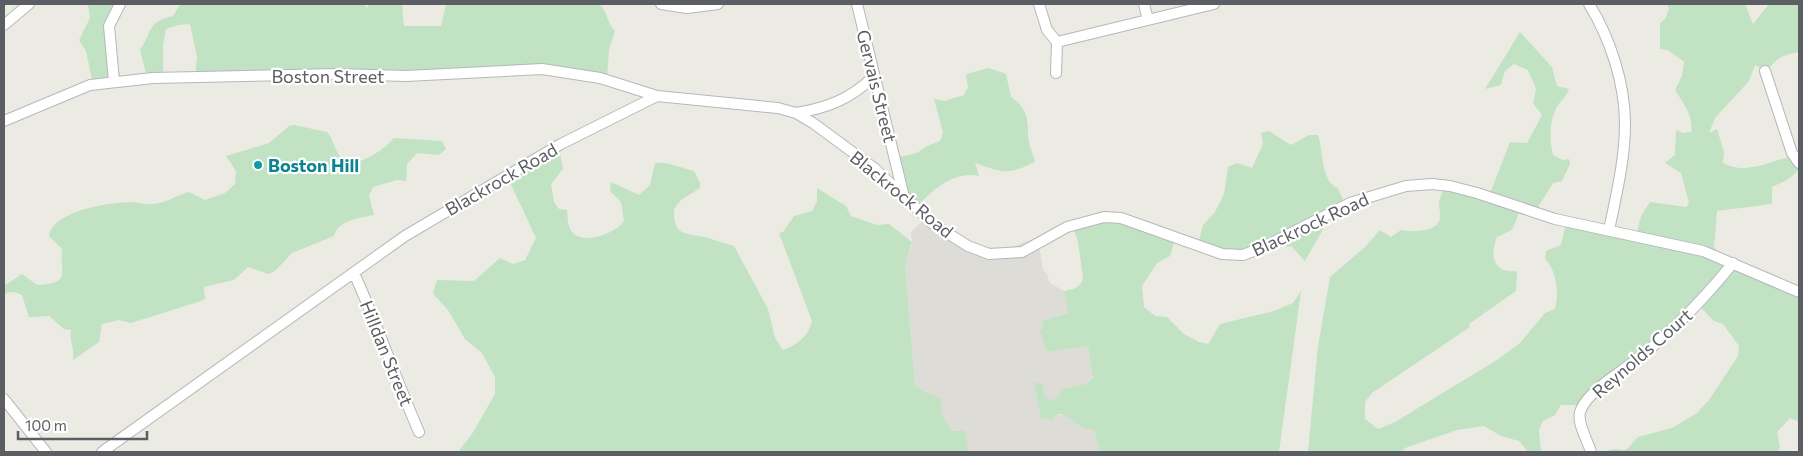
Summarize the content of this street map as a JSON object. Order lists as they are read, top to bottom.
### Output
{
  "streets": {
    "street": [
      "Boston Street",
      "Gervais Street",
      "Blackrock Road",
      "Hilldan Street",
      "Reynolds Court"
    ]
  },
  "crossings": [
    ["Boston Street", "Blackrock Road"],
    ["Gervais Street", "Blackrock Road"],
    ["Blackrock Road", "Hilldan Street"],
    ["Blackrock Road", "Reynolds Court"]
  ],
  "places": ["Boston Hill"],
  "scale_bar": "100 m"
}
